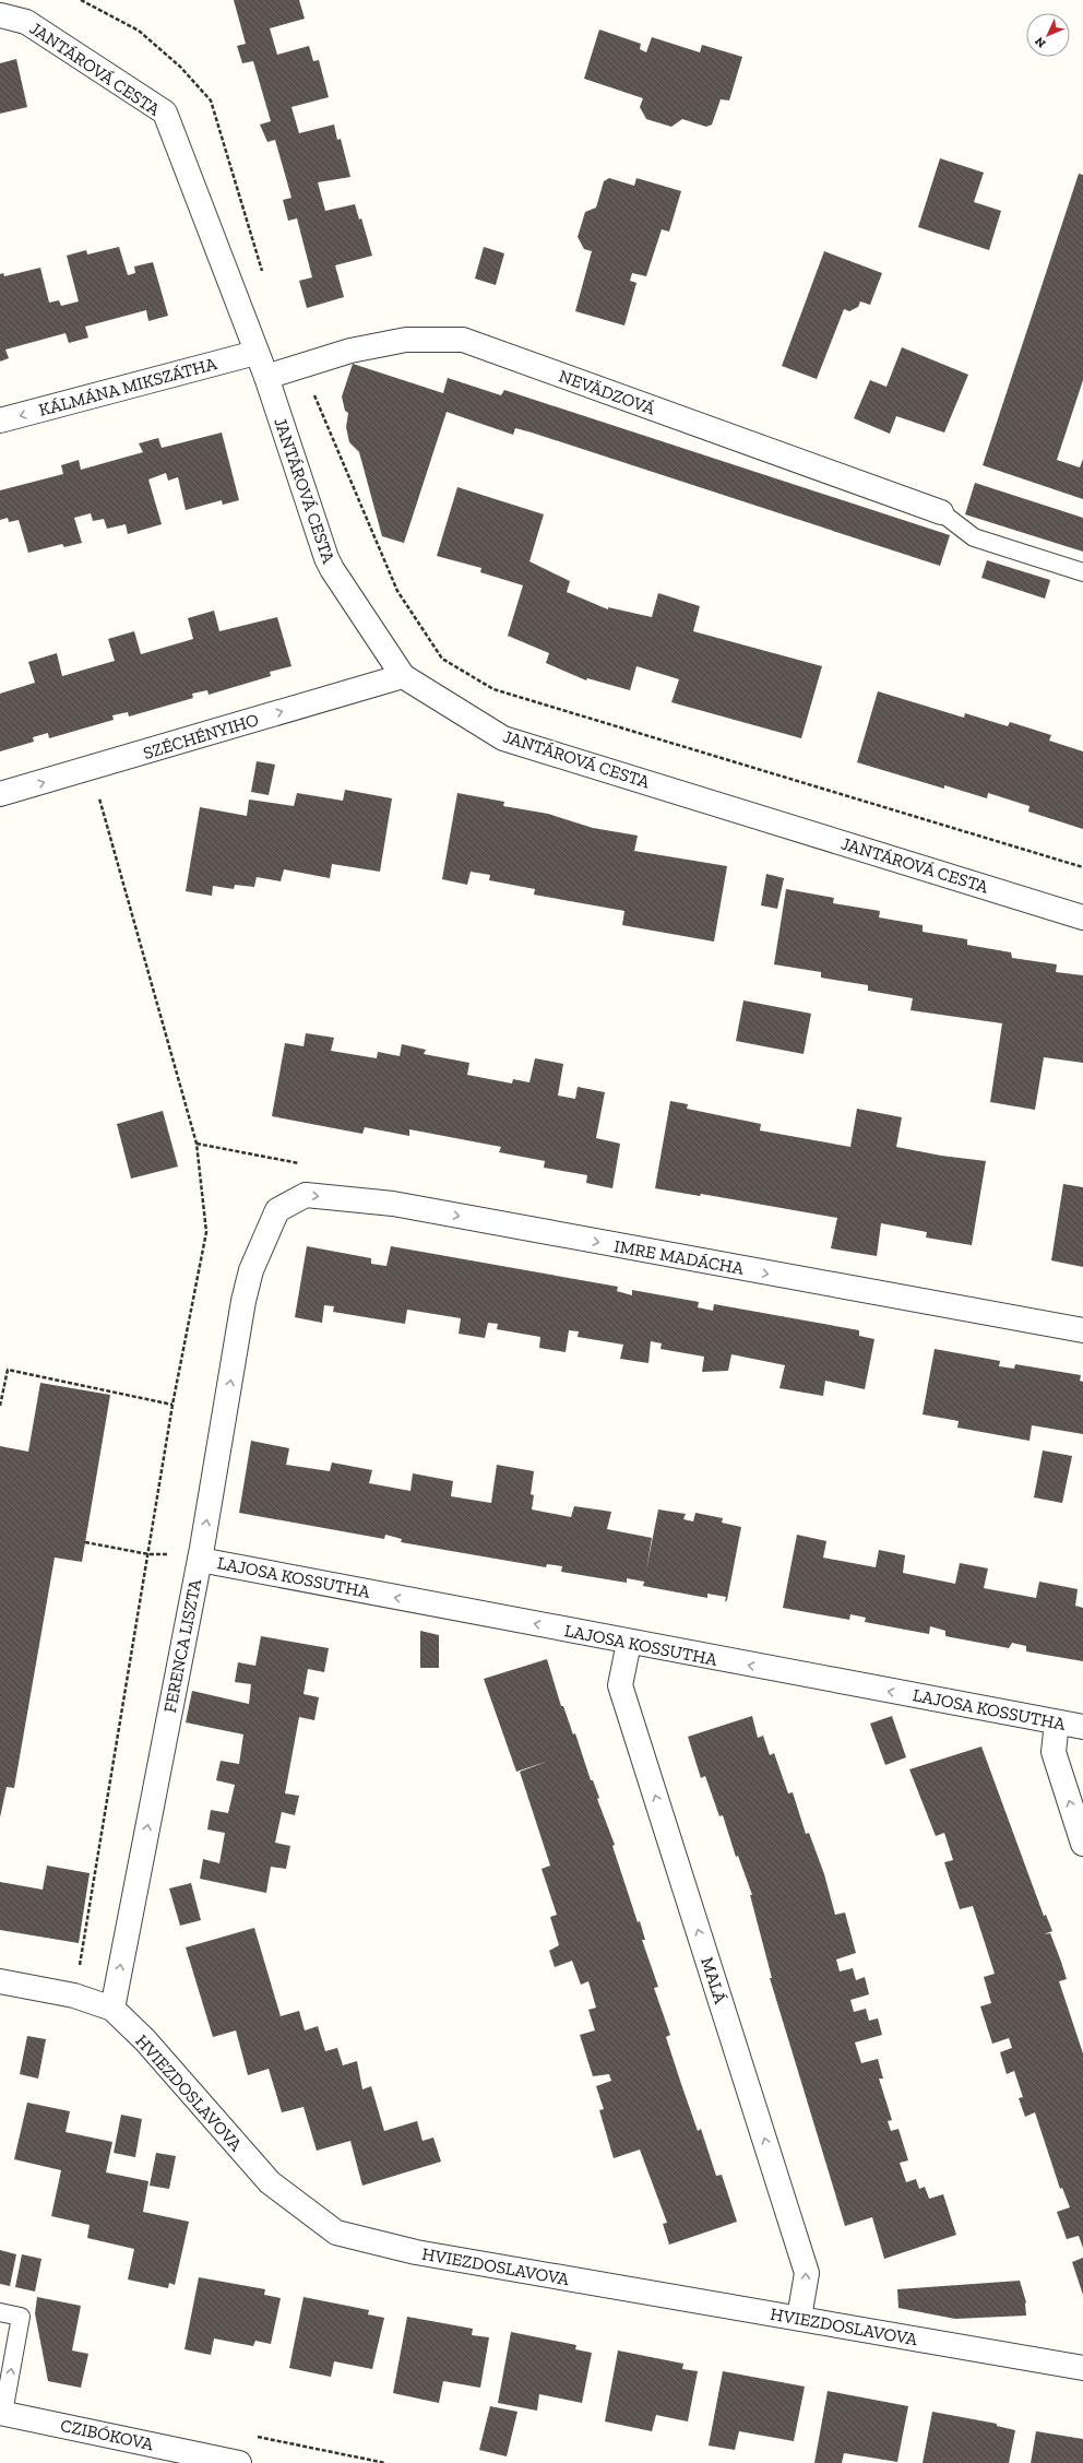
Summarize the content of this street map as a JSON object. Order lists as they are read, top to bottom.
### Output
{
  "streets": {
    "street": [
      "JANTÁROVÁ CESTA",
      "KÁLMÁNA MIKSZÁTHA",
      "NEVÄDZOVÁ",
      "SZÉCHÉNYIHO",
      "IMRE MADÁCHA",
      "LAJOSA KOSSUTHA",
      "FERENCA LISZTA",
      "MALÁ",
      "HVIEZDOSLAVOVA",
      "CZIBÓKOVA"
    ]
  },
  "crossings": [
    ["JANTÁROVÁ CESTA", "KÁLMÁNA MIKSZÁTHA"],
    ["JANTÁROVÁ CESTA", "NEVÄDZOVÁ"],
    ["JANTÁROVÁ CESTA", "SZÉCHÉNYIHO"],
    ["IMRE MADÁCHA", "FERENCA LISZTA"],
    ["LAJOSA KOSSUTHA", "FERENCA LISZTA"],
    ["LAJOSA KOSSUTHA", "MALÁ"],
    ["FERENCA LISZTA", "HVIEZDOSLAVOVA"],
    ["MALÁ", "HVIEZDOSLAVOVA"]
  ],
  "one_way": [
    "KÁLMÁNA MIKSZÁTHA",
    "SZÉCHÉNYIHO",
    "IMRE MADÁCHA",
    "LAJOSA KOSSUTHA",
    "FERENCA LISZTA",
    "MALÁ"
  ],
  "north": "bottom left"
}
